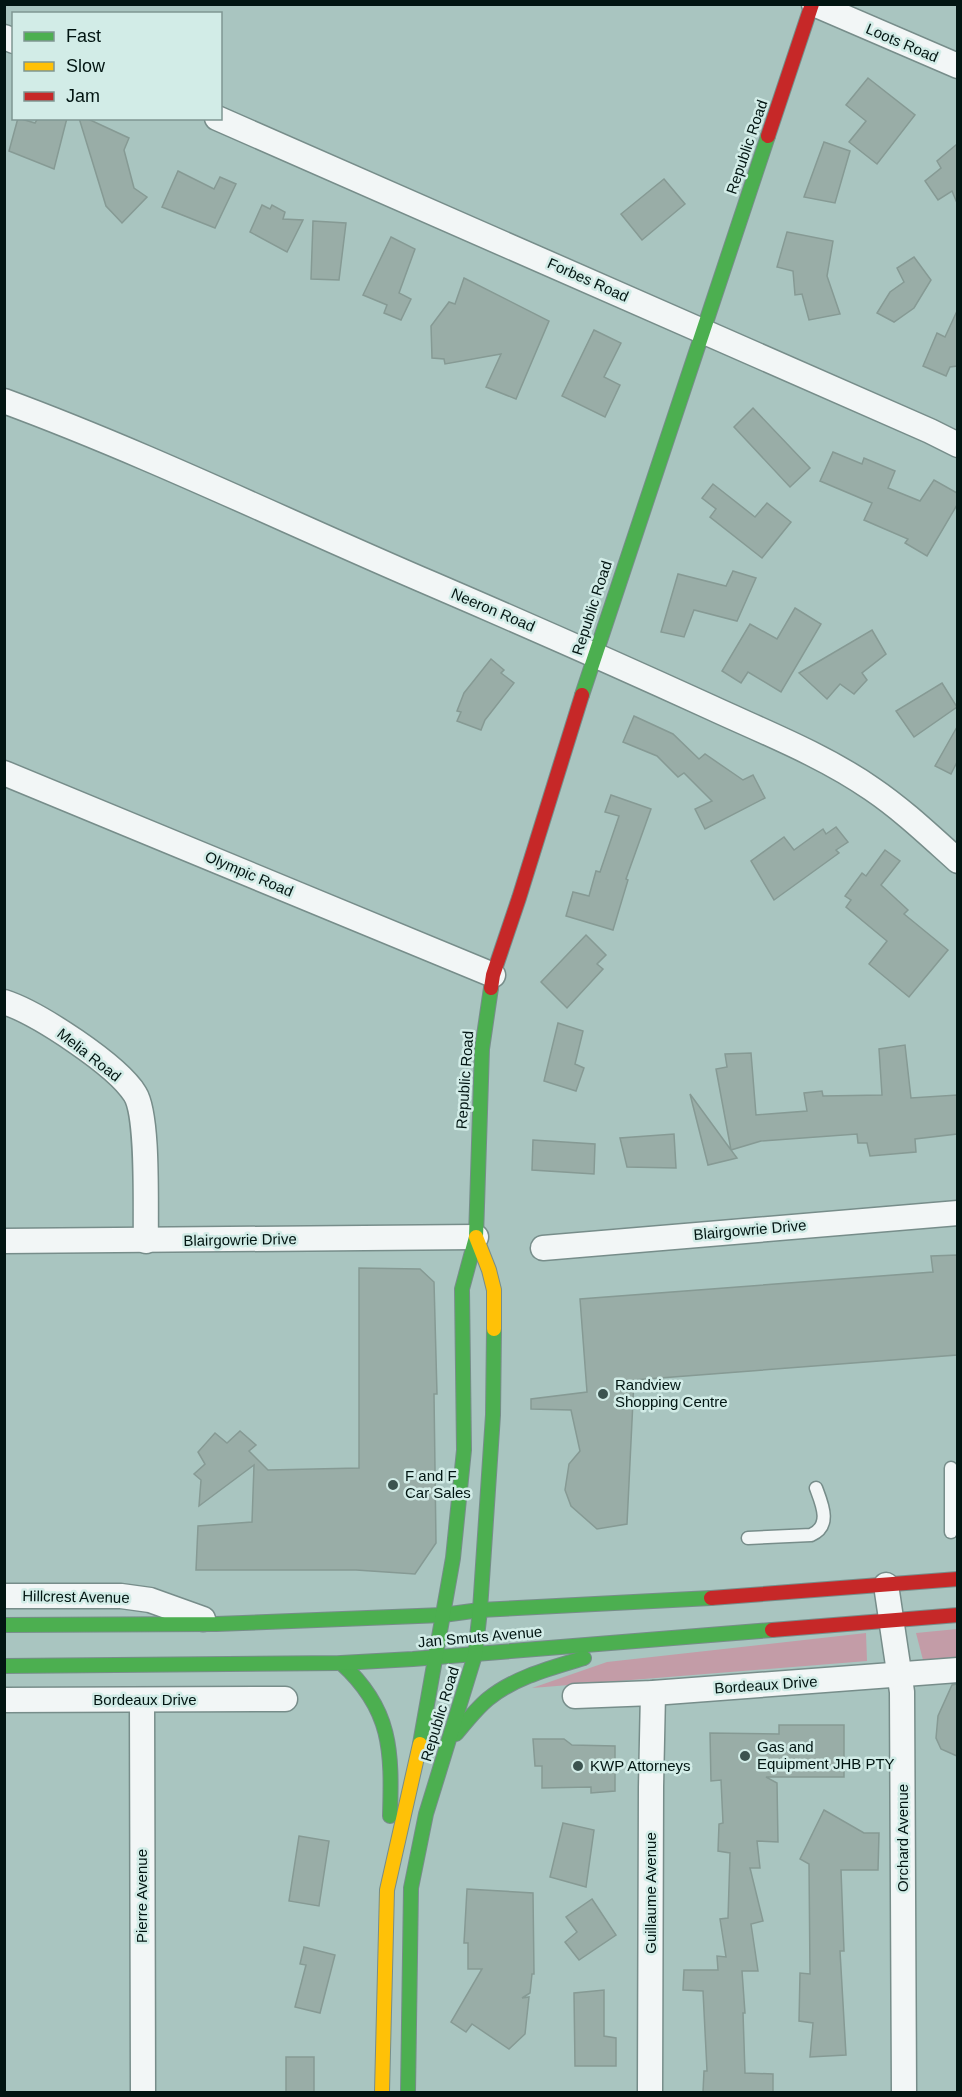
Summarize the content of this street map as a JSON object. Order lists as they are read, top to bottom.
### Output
{
  "streets": {
    "main road": ["Republic Road", "Jan Smuts Avenue"],
    "street": [
      "Loots Road",
      "Forbes Road",
      "Neeron Road",
      "Olympic Road",
      "Melia Road",
      "Blairgowrie Drive",
      "Hillcrest Avenue",
      "Bordeaux Drive",
      "Orchard Avenue",
      "Guillaume Avenue",
      "Pierre Avenue"
    ]
  },
  "crossings": [
    ["Loots Road", "Republic Road"],
    ["Republic Road", "Forbes Road"],
    ["Republic Road", "Neeron Road"],
    ["Republic Road", "Olympic Road"],
    ["Republic Road", "Blairgowrie Drive"],
    ["Republic Road", "Jan Smuts Avenue"],
    ["Melia Road", "Blairgowrie Drive"],
    ["Hillcrest Avenue", "Jan Smuts Avenue"],
    ["Jan Smuts Avenue", "Orchard Avenue"],
    ["Bordeaux Drive", "Orchard Avenue"],
    ["Bordeaux Drive", "Guillaume Avenue"],
    ["Bordeaux Drive", "Pierre Avenue"]
  ],
  "places": [
    "Randview Shopping Centre",
    "F and F Car Sales",
    "Gas and Equipment JHB PTY",
    "KWP Attorneys"
  ],
  "legend": ["Fast", "Slow", "Jam"]
}
